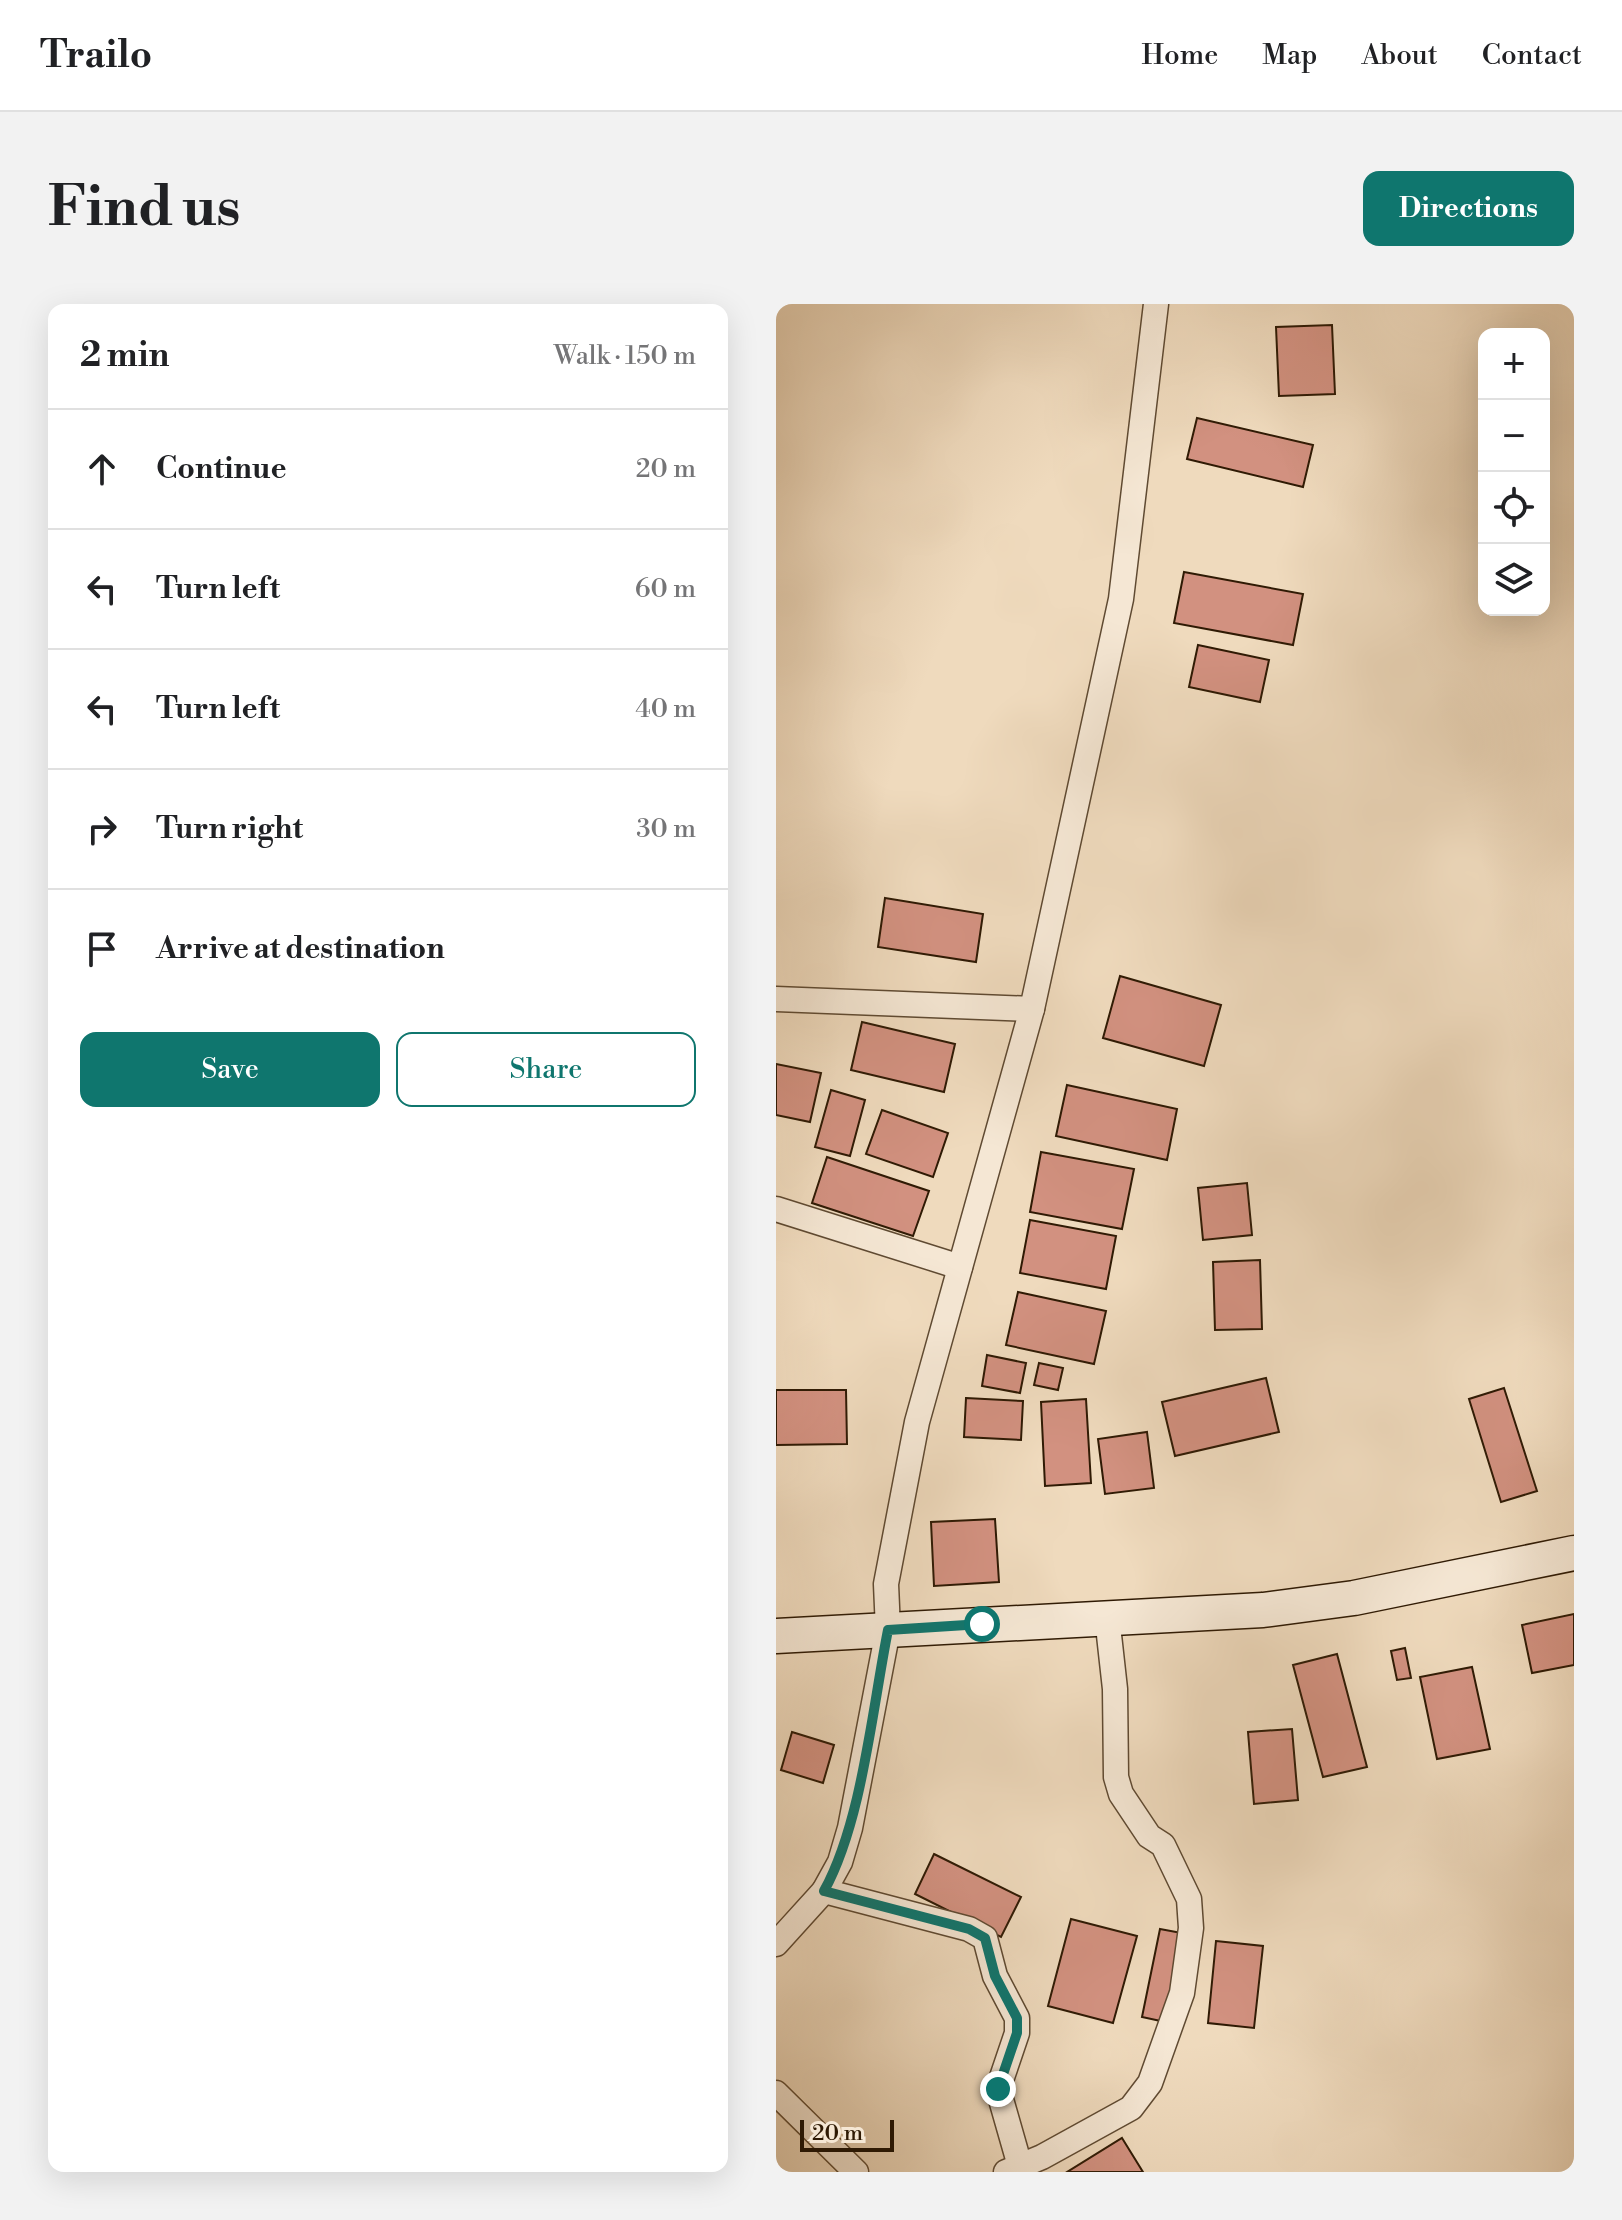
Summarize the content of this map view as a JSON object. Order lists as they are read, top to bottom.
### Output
{
  "scale_bar": "20 m",
  "page": {
    "header": "Trailo",
    "nav": [
      "Home",
      "Map",
      "About",
      "Contact"
    ],
    "buttons": [
      "Directions",
      ["Save", "Share"]
    ],
    "title": "Find us",
    "heading": ["2 min", "Walk · 150 m"],
    "map_buttons": ["+", "−"],
    "list": [
      ["Continue", "20 m"],
      ["Turn left", "60 m"],
      ["Turn left", "40 m"],
      ["Turn right", "30 m"],
      "Arrive at destination"
    ],
    "scale": "20 m"
  }
}
